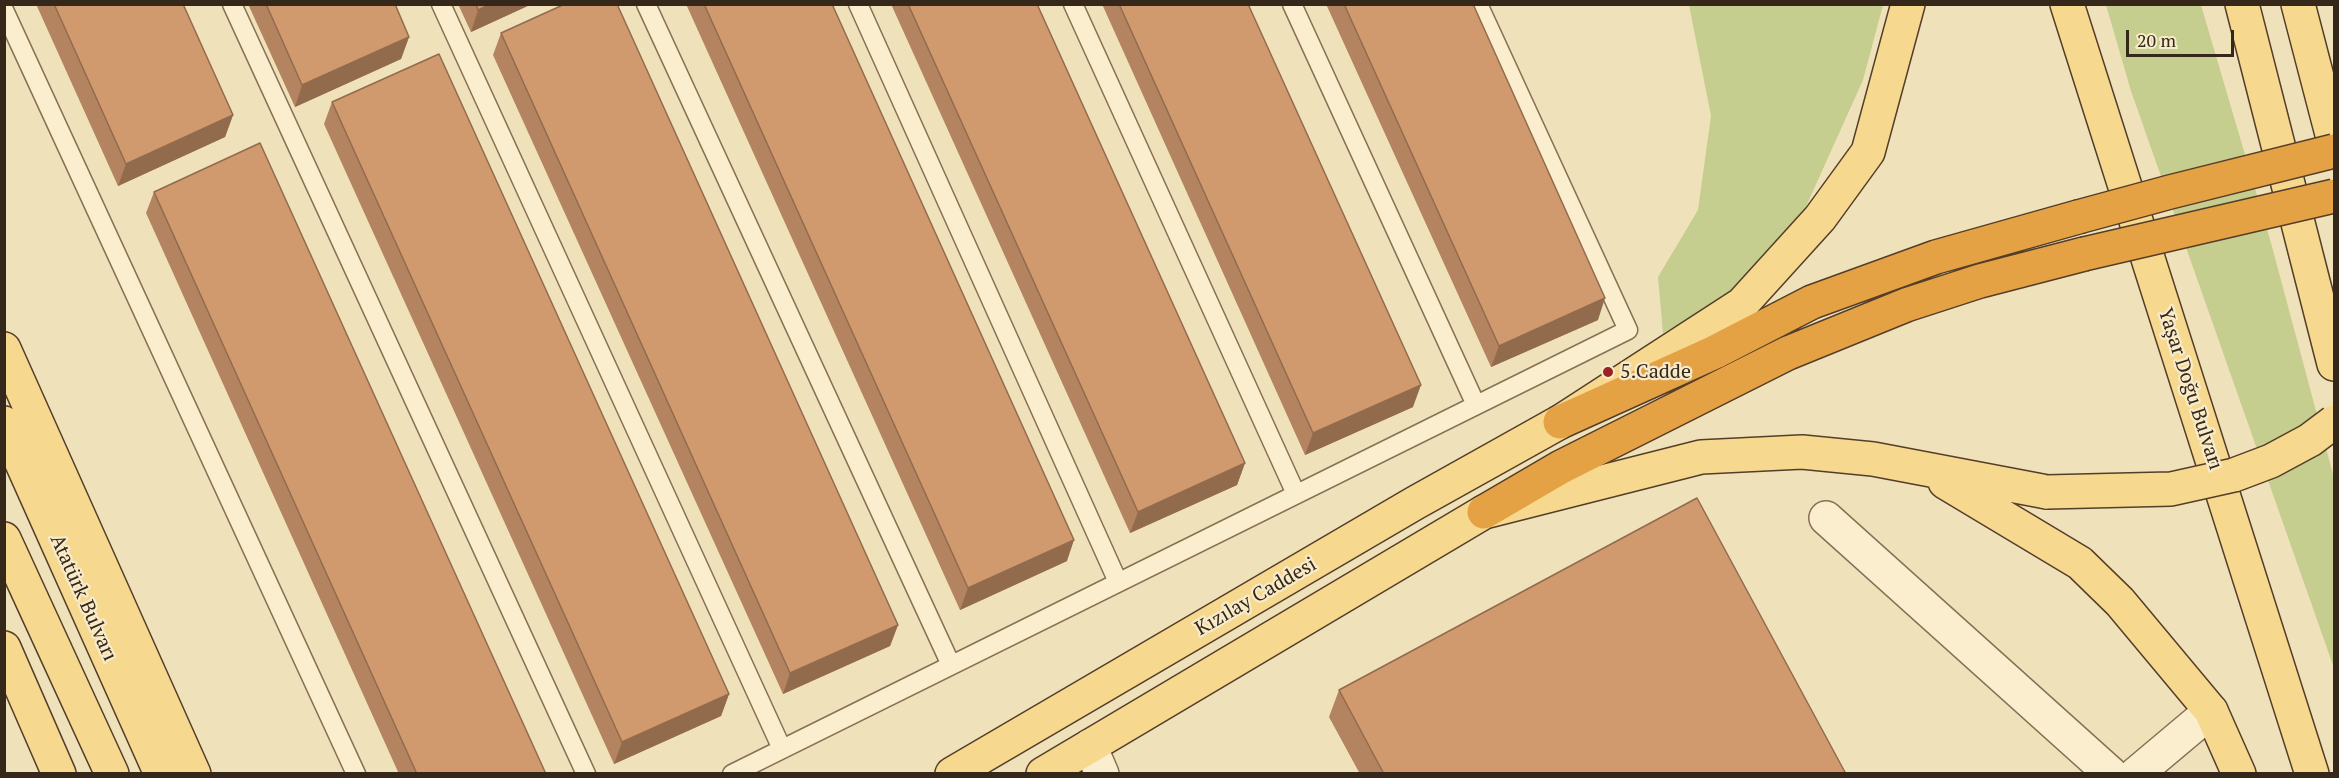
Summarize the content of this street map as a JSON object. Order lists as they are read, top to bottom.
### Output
{
  "streets": {
    "main road": ["Yaşar Doğu Bulvarı", "Kızılay Caddesi", "Atatürk Bulvarı"]
  },
  "places": ["5.Cadde"],
  "scale_bar": "20 m"
}
